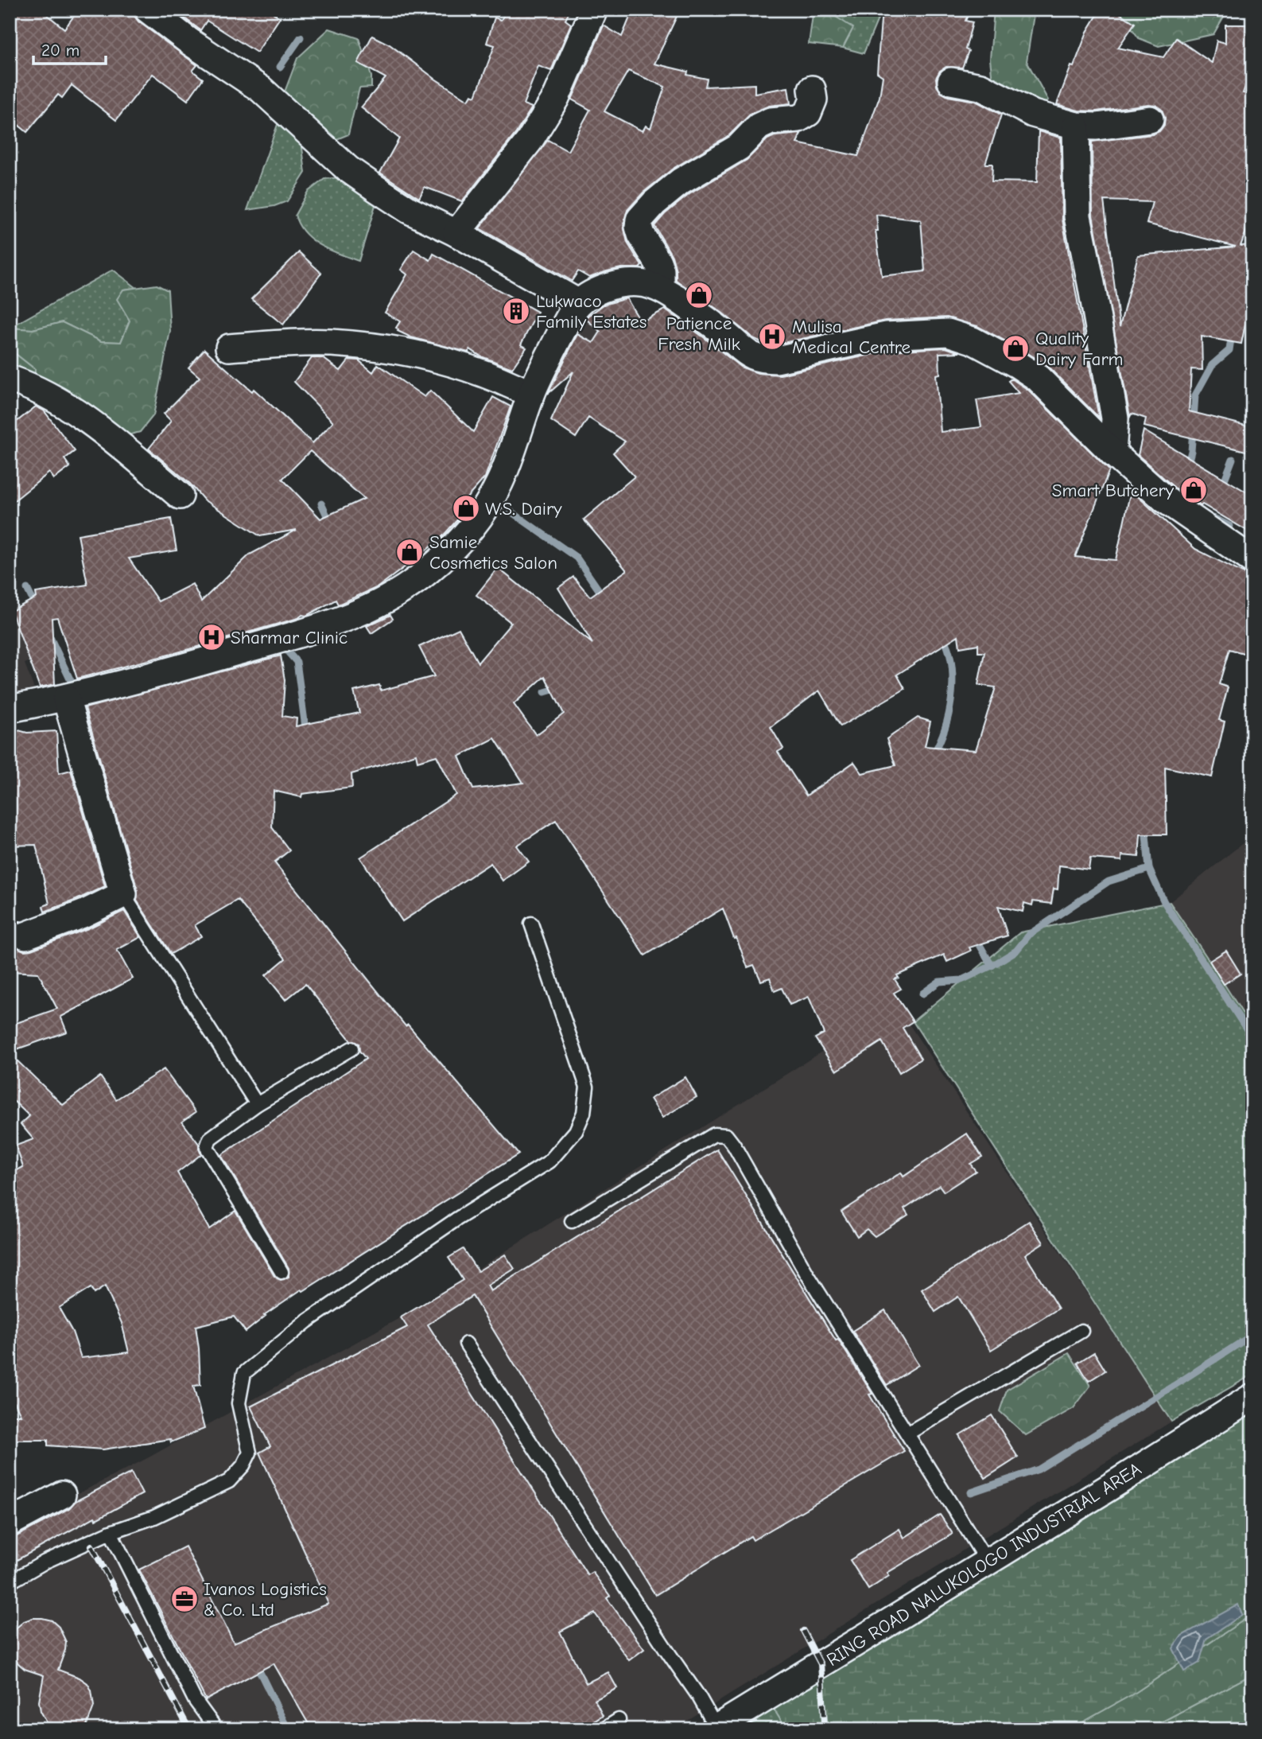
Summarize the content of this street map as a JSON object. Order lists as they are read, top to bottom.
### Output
{
  "streets": {
    "street": ["RING ROAD NALUKOLOGO INDUSTRIAL AREA"]
  },
  "places": {
    "shop": [
      "Patience Fresh Milk",
      "Quality Dairy Farm",
      "Smart Butchery",
      "W.S. Dairy",
      "Samie Cosmetics Salon"
    ],
    "building": ["Lukwaco Family Estates"],
    "hospital": ["Mulisa Medical Centre", "Sharmar Clinic"],
    "office": ["Ivanos Logistics & Co. Ltd"]
  },
  "scale_bar": "20 m"
}
